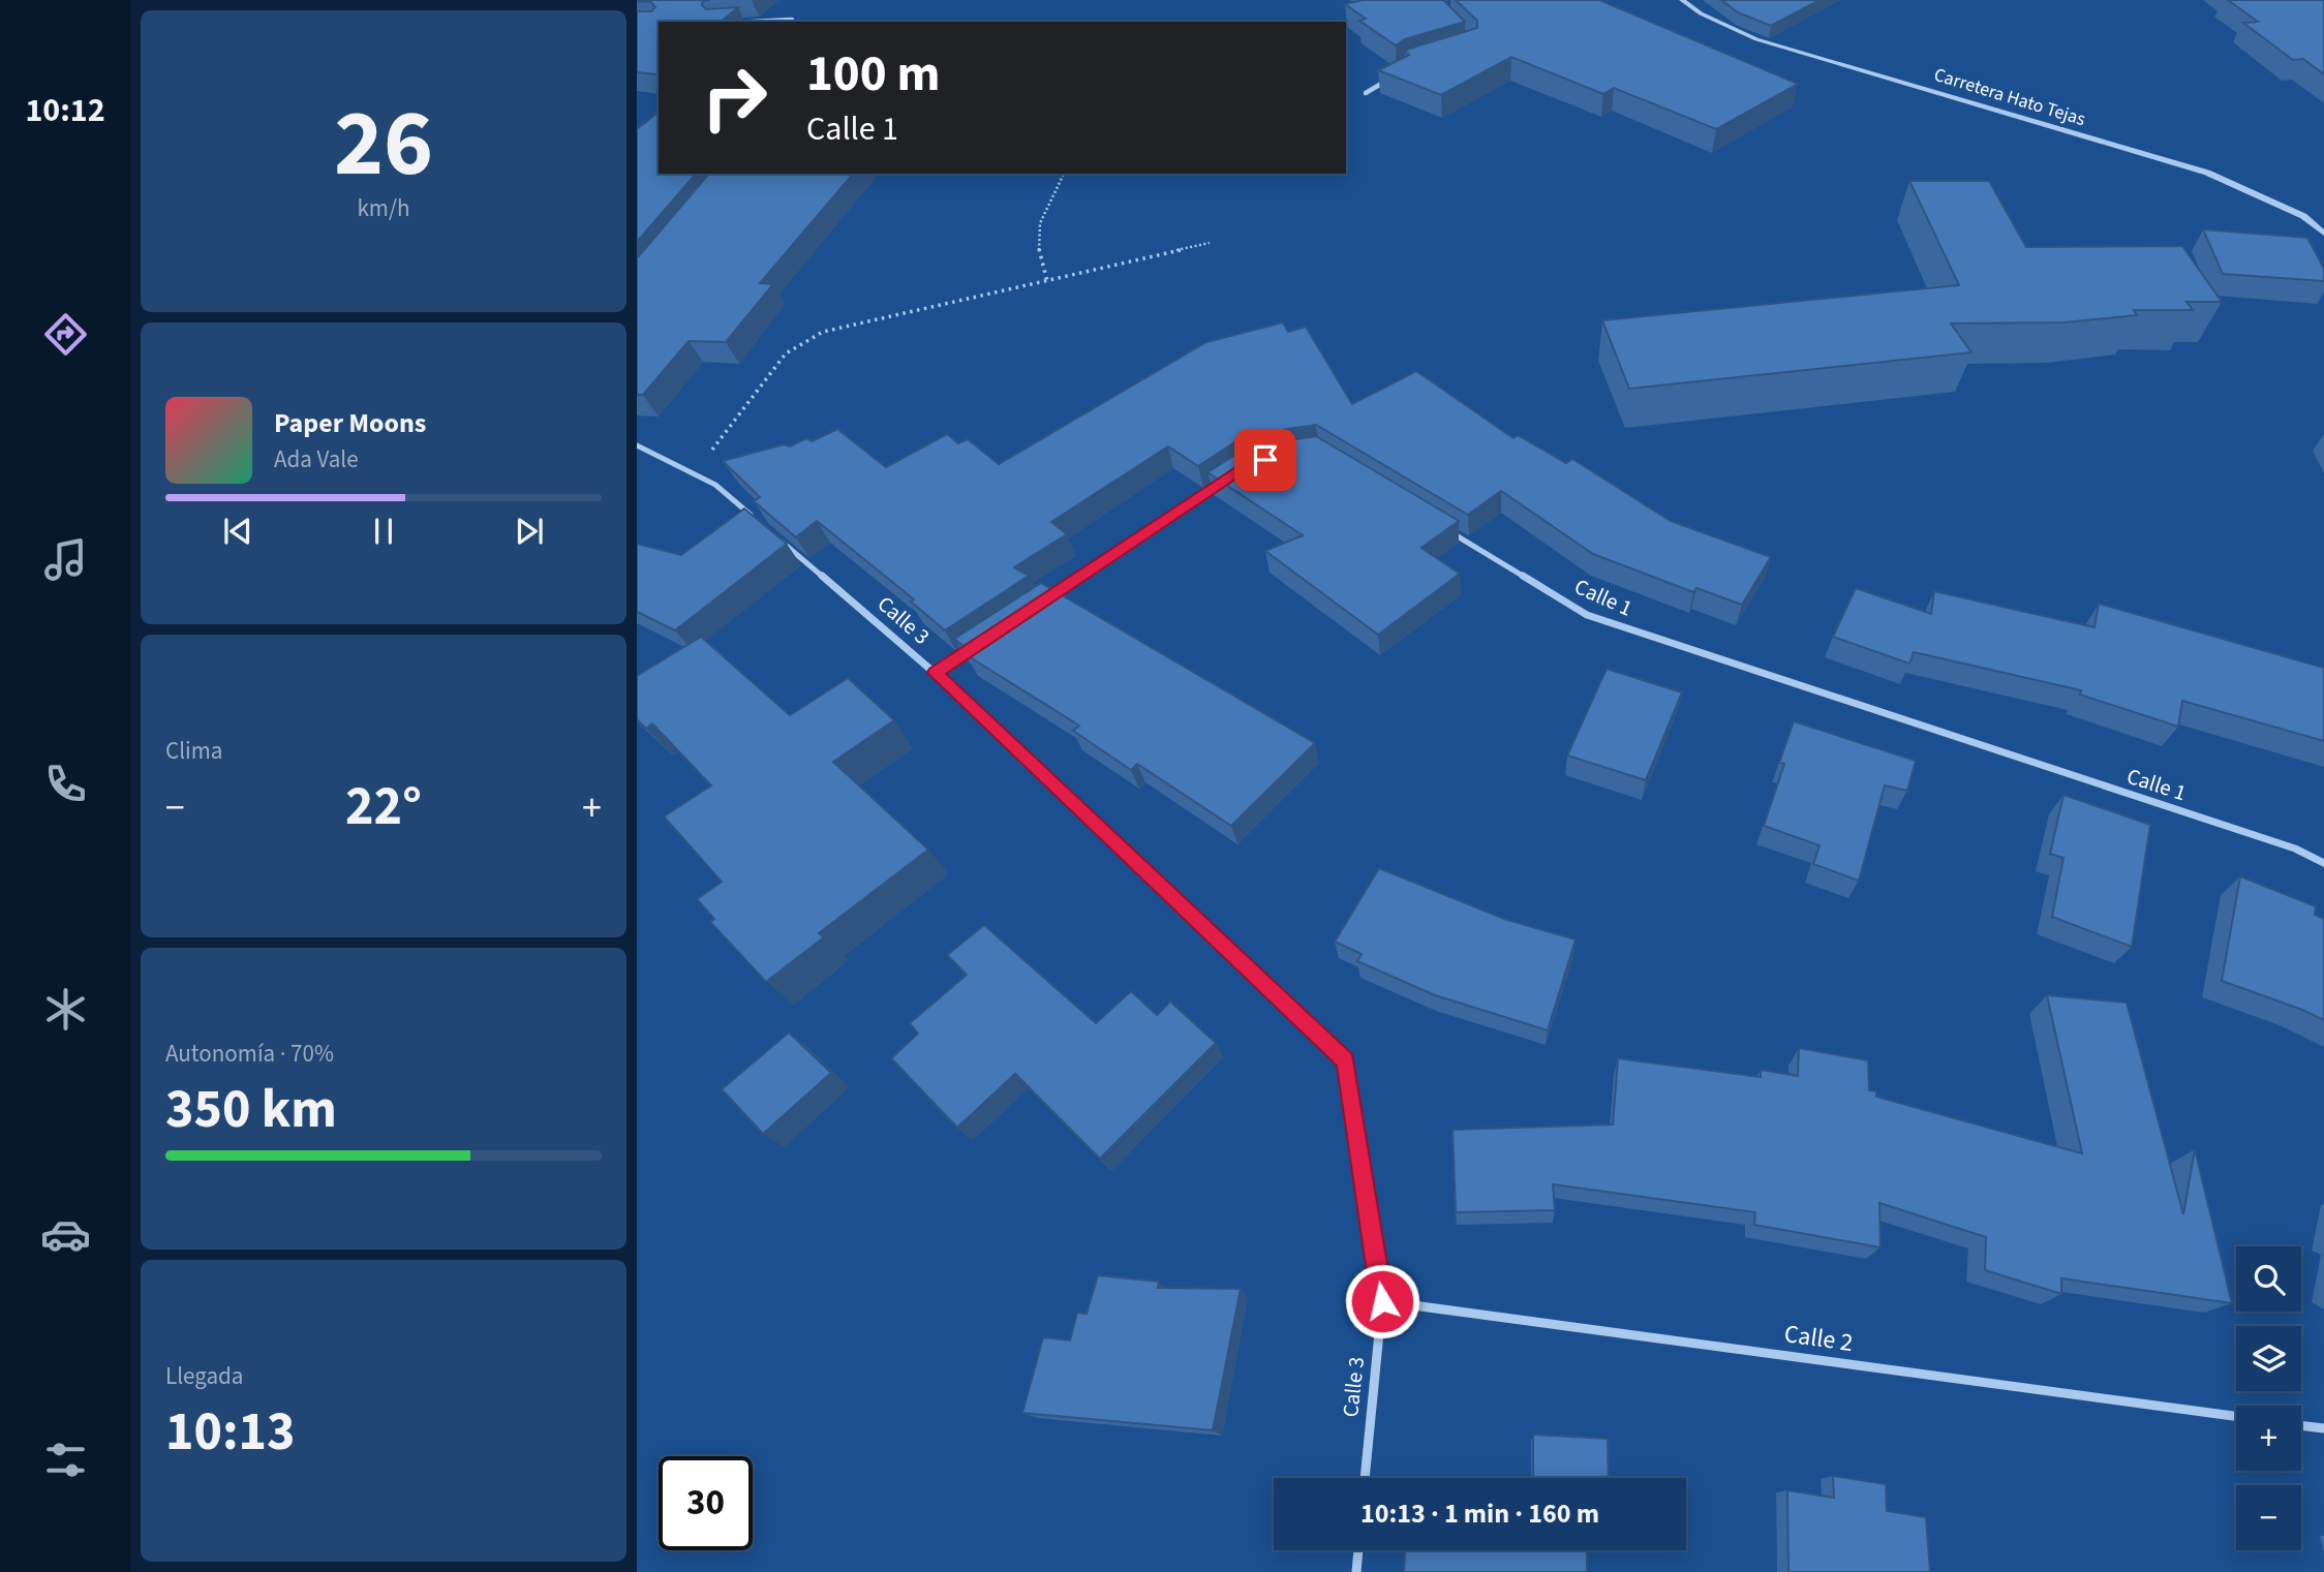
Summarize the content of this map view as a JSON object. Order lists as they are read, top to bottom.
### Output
{
  "streets": {
    "street": [
      "Carretera Hato Tejas",
      "Calle 1",
      "Calle 3",
      "Calle 2"
    ]
  },
  "crossings": [
    ["Calle 3", "Calle 2"]
  ],
  "page": {
    "tabs": "10:12",
    "tile": [
      ["26", "km/h"],
      "Clima",
      ["Autonomía · 70%", "350 km"],
      ["Llegada", "10:13"]
    ],
    "turn": ["100 m", "Calle 1"],
    "song": ["Paper Moons", "Ada Vale"],
    "heat": ["−", "22°", "+"],
    "map_buttons": ["+", "−"],
    "limit": "30",
    "trip": "10:13 · 1 min · 160 m"
  }
}
